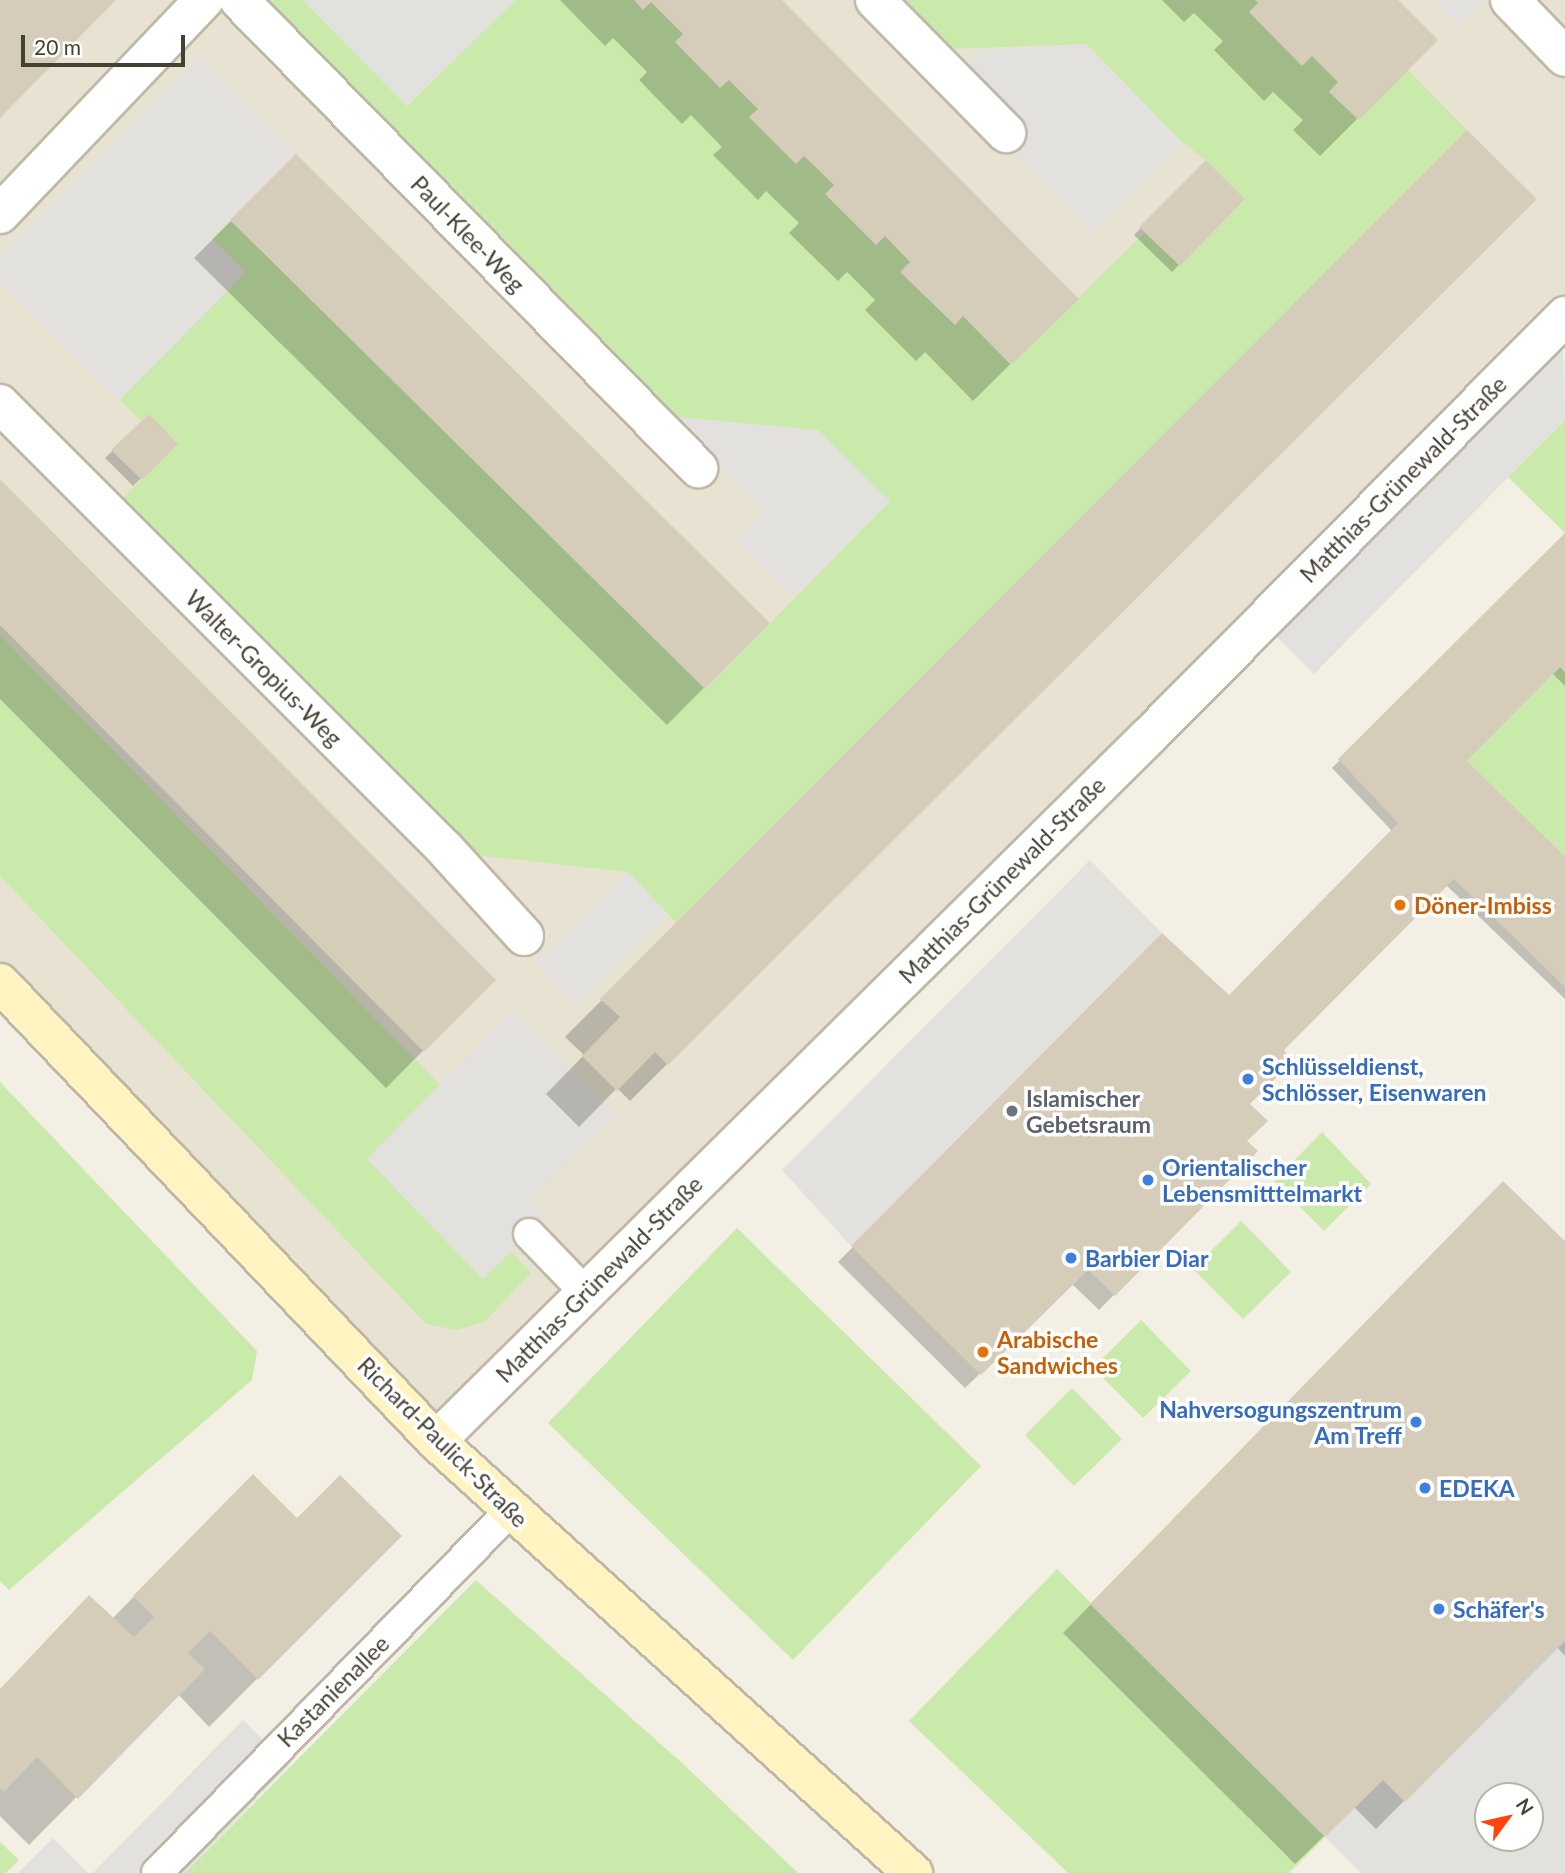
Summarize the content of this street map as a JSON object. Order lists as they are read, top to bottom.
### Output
{
  "streets": {
    "street": [
      "Paul-Klee-Weg",
      "Matthias-Grünewald-Straße",
      "Walter-Gropius-Weg",
      "Richard-Paulick-Straße"
    ],
    "lane": ["Kastanienallee"]
  },
  "crossings": [
    ["Matthias-Grünewald-Straße", "Richard-Paulick-Straße"],
    ["Richard-Paulick-Straße", "Kastanienallee"]
  ],
  "places": [
    "Döner-Imbiss",
    "Schlüsseldienst, Schlösser, Eisenwaren",
    "Islamischer Gebetsraum",
    "Orientalischer Lebensmitttelmarkt",
    "Barbier Diar",
    "Arabische Sandwiches",
    "Nahversogungszentrum Am Treff",
    "EDEKA",
    "Schäfer's"
  ],
  "scale_bar": "20 m",
  "north": "top right"
}
